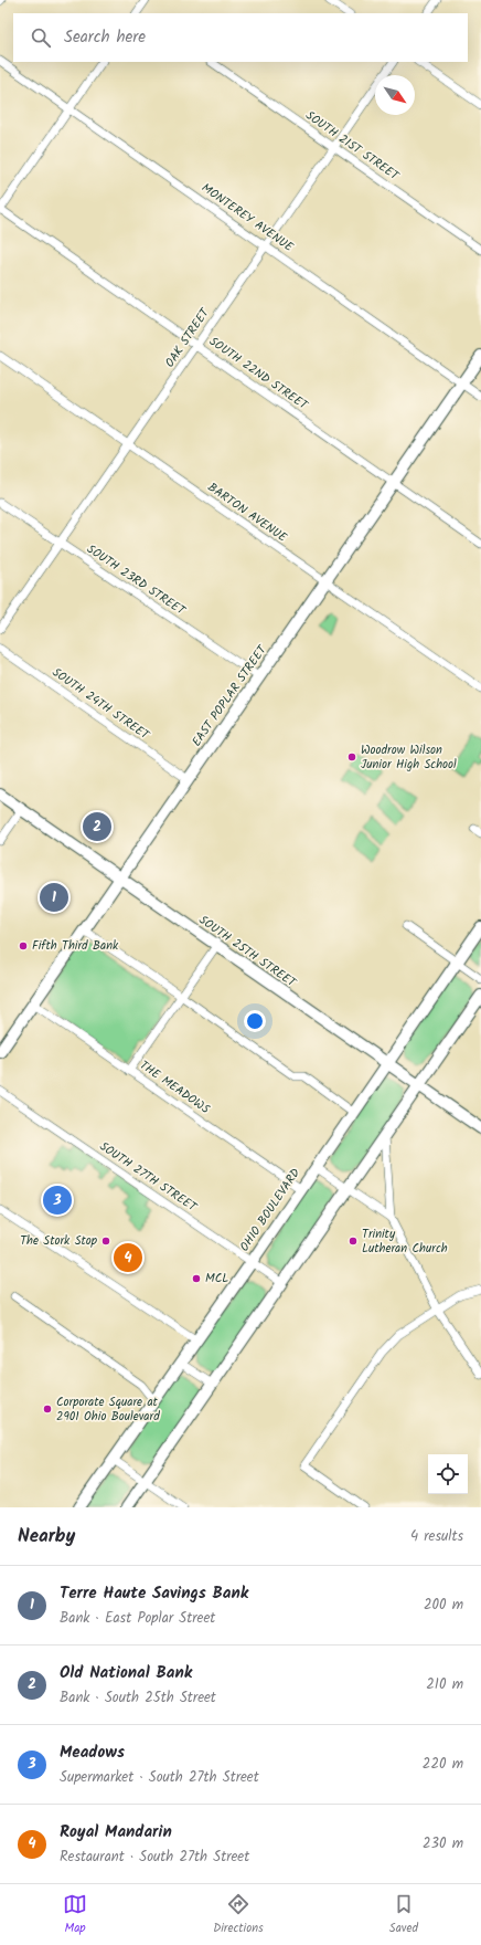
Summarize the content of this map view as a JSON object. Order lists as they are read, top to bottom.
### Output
{
  "streets": {
    "main road": ["EAST POPLAR STREET", "SOUTH 25TH STREET", "OHIO BOULEVARD"],
    "street": [
      "SOUTH 21ST STREET",
      "MONTEREY AVENUE",
      "OAK STREET",
      "SOUTH 22ND STREET",
      "BARTON AVENUE",
      "SOUTH 23RD STREET",
      "SOUTH 24TH STREET",
      "THE MEADOWS",
      "SOUTH 27TH STREET"
    ]
  },
  "crossings": [
    ["SOUTH 21ST STREET", "OAK STREET"],
    ["MONTEREY AVENUE", "OAK STREET"],
    ["MONTEREY AVENUE", "EAST POPLAR STREET"],
    ["OAK STREET", "SOUTH 22ND STREET"],
    ["OAK STREET", "BARTON AVENUE"],
    ["OAK STREET", "SOUTH 23RD STREET"],
    ["SOUTH 22ND STREET", "EAST POPLAR STREET"],
    ["BARTON AVENUE", "EAST POPLAR STREET"],
    ["SOUTH 23RD STREET", "EAST POPLAR STREET"],
    ["EAST POPLAR STREET", "SOUTH 24TH STREET"],
    ["EAST POPLAR STREET", "SOUTH 25TH STREET"],
    ["EAST POPLAR STREET", "THE MEADOWS"],
    ["SOUTH 25TH STREET", "OHIO BOULEVARD"],
    ["THE MEADOWS", "OHIO BOULEVARD"],
    ["SOUTH 27TH STREET", "OHIO BOULEVARD"]
  ],
  "places": [
    "Woodrow Wilson Junior High School",
    "Fifth Third Bank",
    "The Stork Stop",
    "Trinity Lutheran Church",
    "MCL",
    "Corporate Square at 2901 Ohio Boulevard"
  ],
  "north": "bottom right",
  "page": {
    "search": "Search here",
    "pins": [
      "2",
      "1",
      "3",
      "4"
    ],
    "heading": ["Nearby", "4 results"],
    "list": [
      {
        "mark": "1",
        "name": "Terre Haute Savings Bank",
        "note": "Bank · East Poplar Street",
        "value": "200 m"
      },
      {
        "mark": "2",
        "name": "Old National Bank",
        "note": "Bank · South 25th Street",
        "value": "210 m"
      },
      {
        "mark": "3",
        "name": "Meadows",
        "note": "Supermarket · South 27th Street",
        "value": "220 m"
      },
      {
        "mark": "4",
        "name": "Royal Mandarin",
        "note": "Restaurant · South 27th Street",
        "value": "230 m"
      }
    ],
    "nav": ["Map", "Directions", "Saved"]
  }
}
